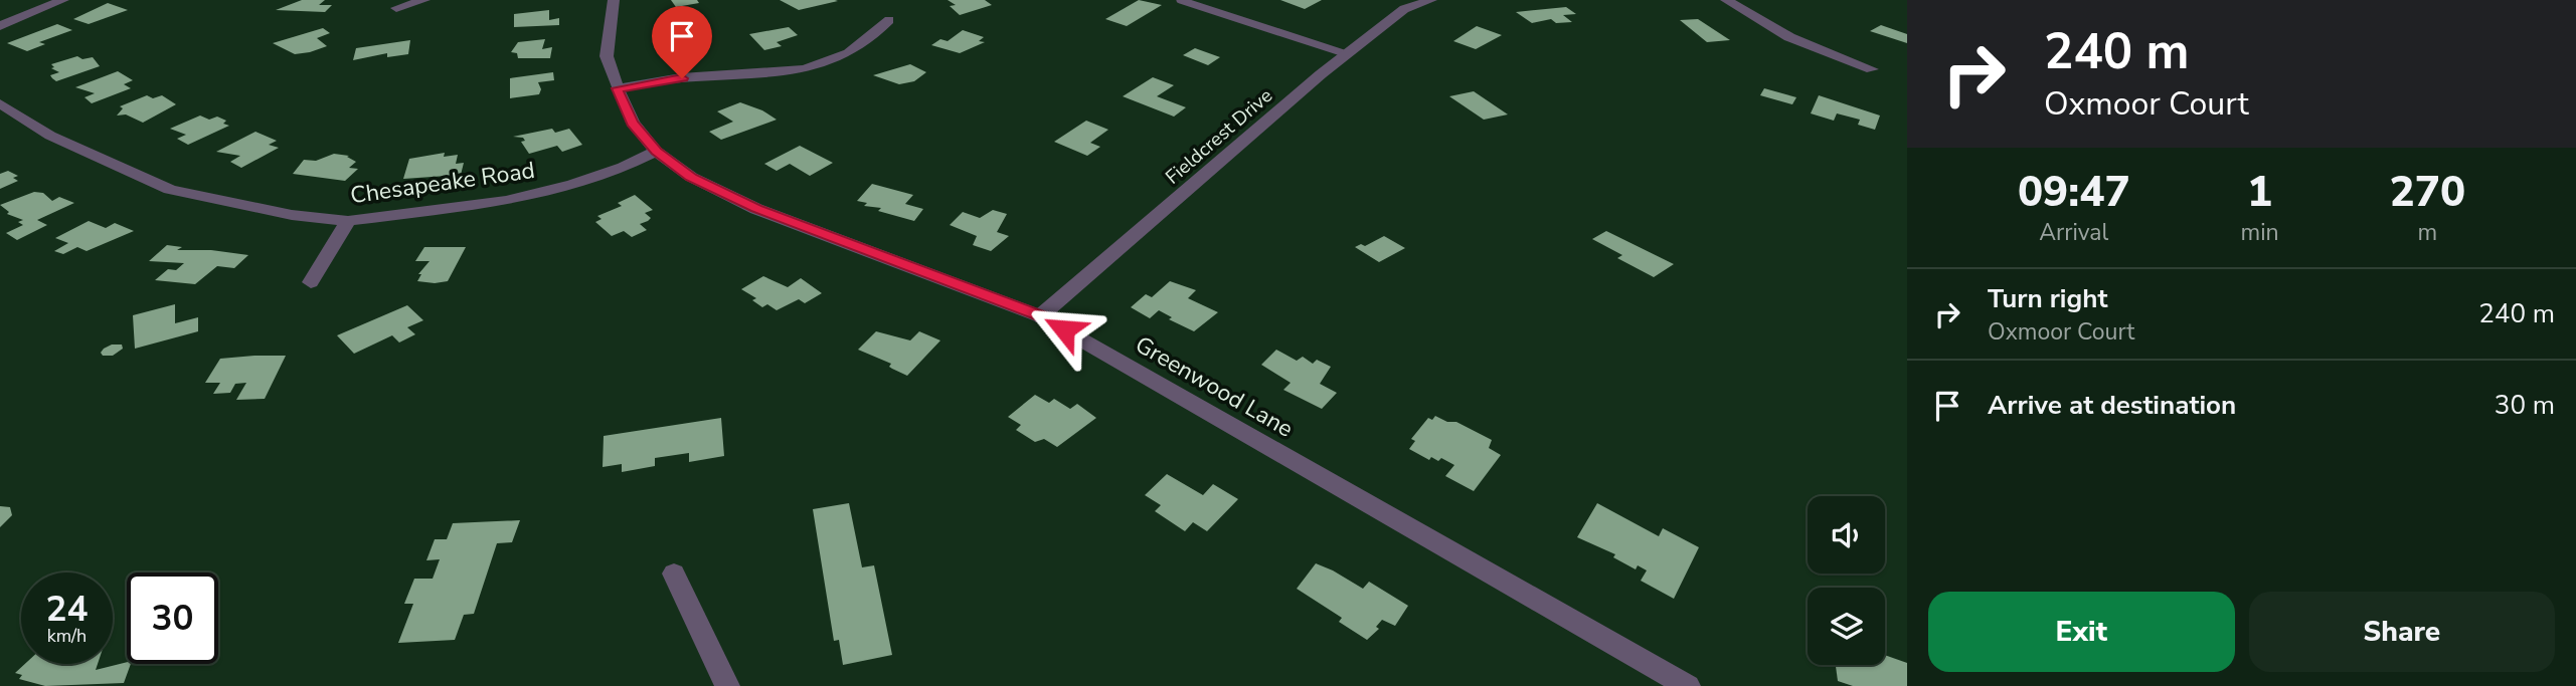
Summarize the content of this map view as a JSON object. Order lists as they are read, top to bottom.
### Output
{
  "streets": {
    "street": ["Fieldcrest Drive", "Chesapeake Road", "Greenwood Lane"]
  },
  "crossings": [
    ["Fieldcrest Drive", "Greenwood Lane"],
    ["Chesapeake Road", "Greenwood Lane"]
  ],
  "page": {
    "turn": ["240 m", "Oxmoor Court"],
    "eta": [
      "09:47",
      "Arrival",
      "1",
      "min",
      "270",
      "m"
    ],
    "list": [
      {
        "name": "Turn right",
        "note": "Oxmoor Court",
        "value": "240 m"
      },
      {
        "name": "Arrive at destination",
        "value": "30 m"
      }
    ],
    "speed": "24 km/h",
    "limit": "30",
    "buttons": ["Exit", "Share"]
  }
}
